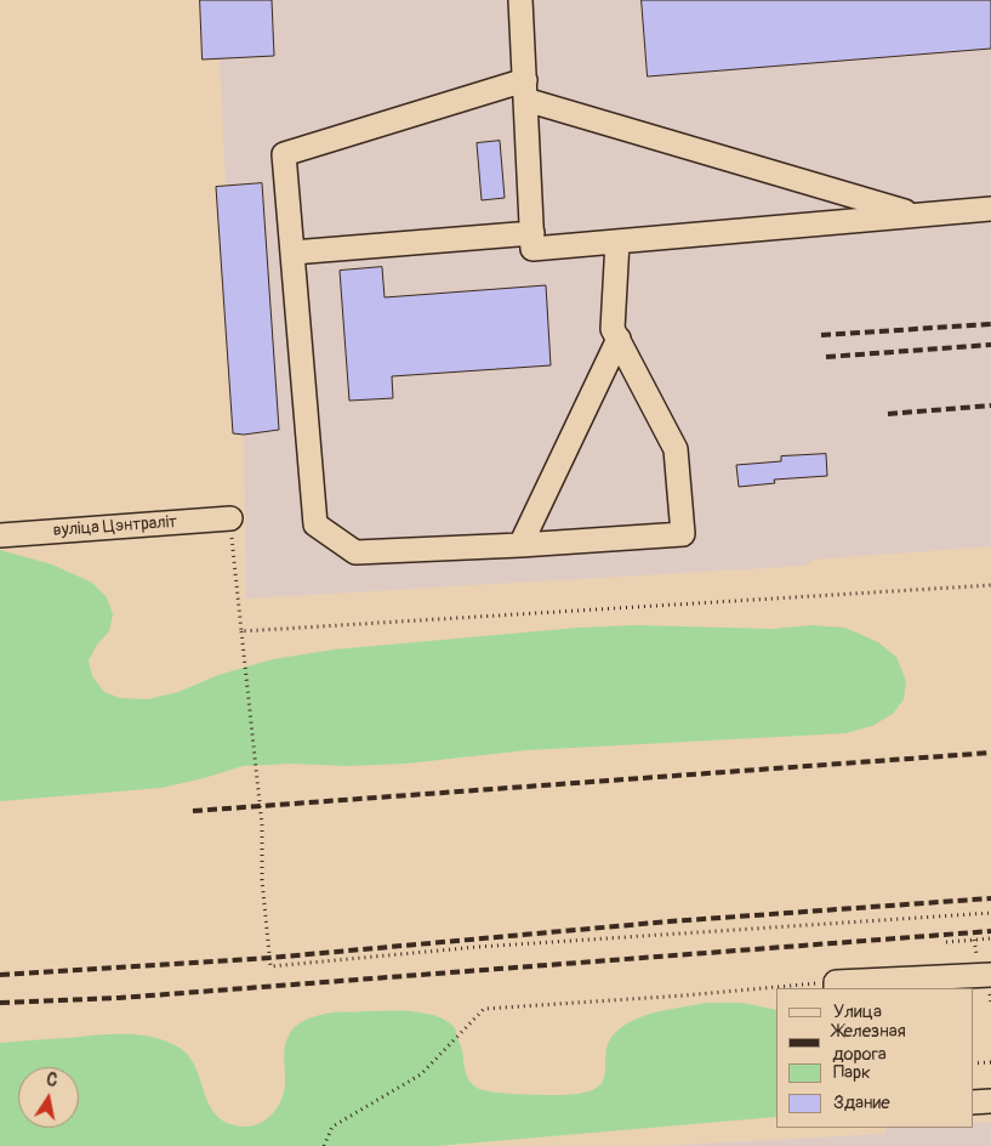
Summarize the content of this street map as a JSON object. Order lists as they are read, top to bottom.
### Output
{
  "streets": {
    "street": ["вуліца Цэнтраліт"]
  },
  "legend": [
    "Улица",
    "Железная дорога",
    "Парк",
    "Здание"
  ],
  "north": "top"
}
